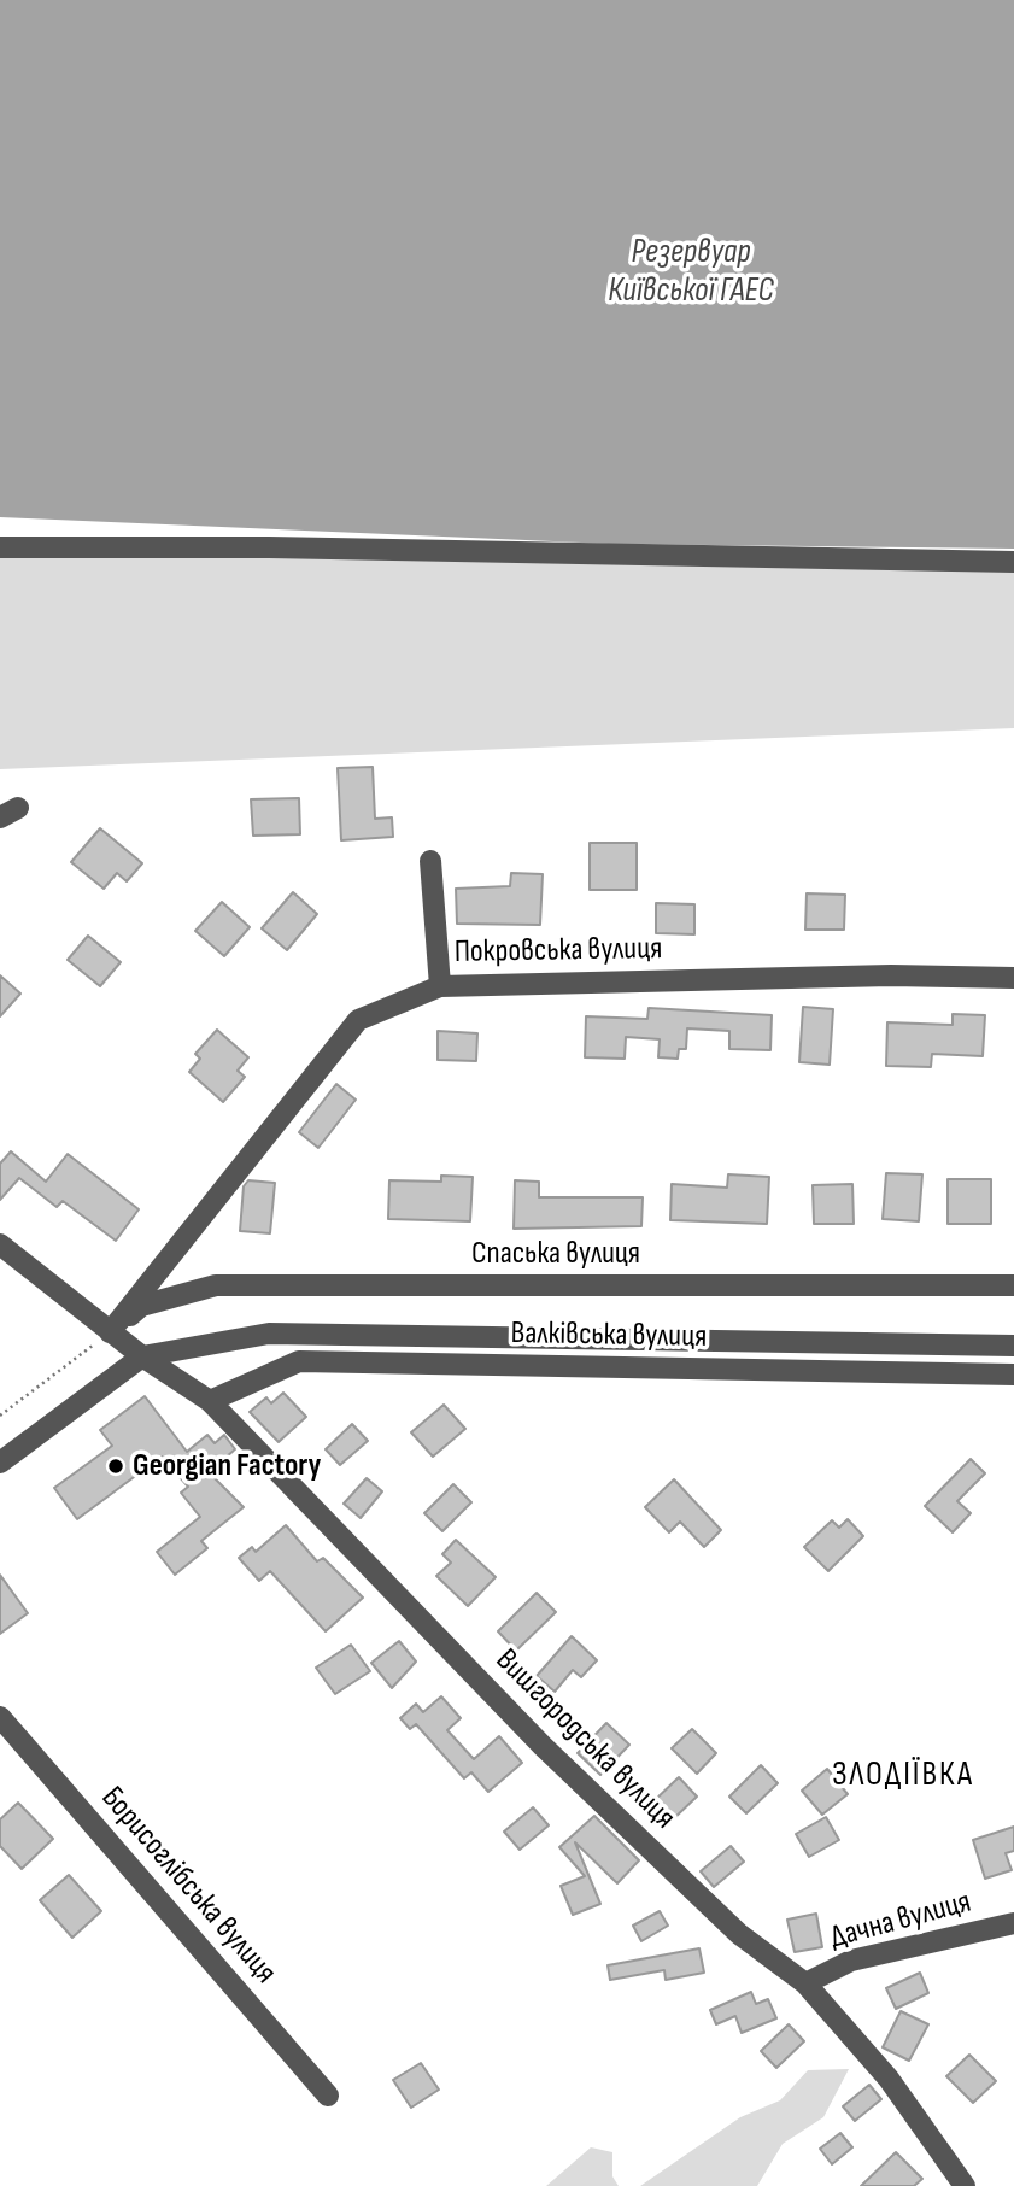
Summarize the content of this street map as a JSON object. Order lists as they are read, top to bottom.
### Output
{
  "streets": {
    "street": [
      "Покровська вулиця",
      "Спаська вулиця",
      "Валківська вулиця",
      "Вишгородська вулиця",
      "Борисоглібська вулиця",
      "Дачна вулиця"
    ]
  },
  "crossings": [
    ["Покровська вулиця", "Спаська вулиця"],
    ["Покровська вулиця", "Вишгородська вулиця"],
    ["Спаська вулиця", "Вишгородська вулиця"],
    ["Валківська вулиця", "Вишгородська вулиця"],
    ["Вишгородська вулиця", "Дачна вулиця"]
  ],
  "districts": ["ЗЛОДІЇВКА"],
  "water": ["Резервуар Київської ГАЕС"],
  "places": ["Georgian Factory"]
}
